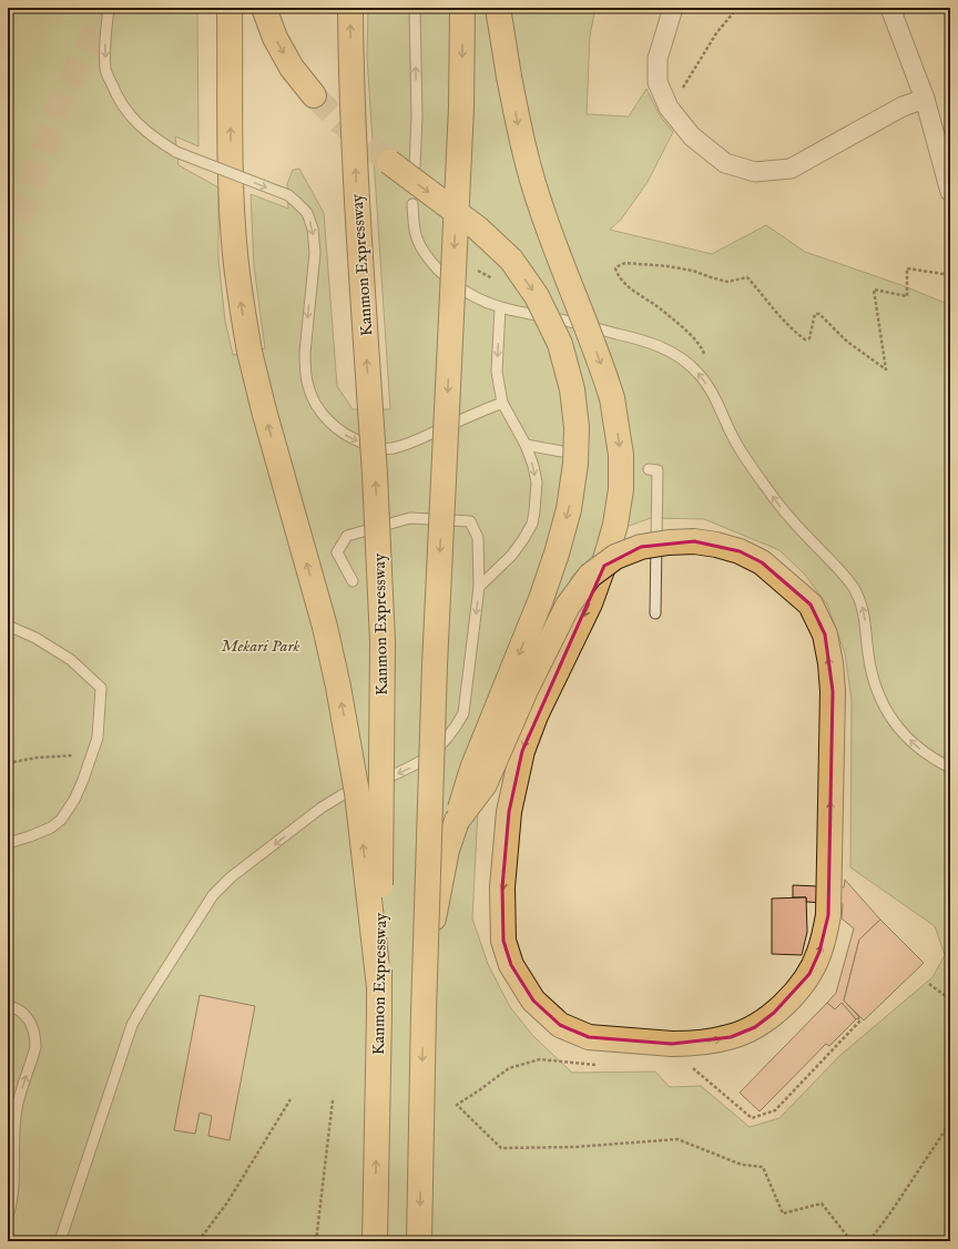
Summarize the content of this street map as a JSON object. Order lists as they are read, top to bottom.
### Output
{
  "streets": {
    "highway": ["Kanmon Expressway"]
  },
  "parks": ["Mekari Park"]
}
